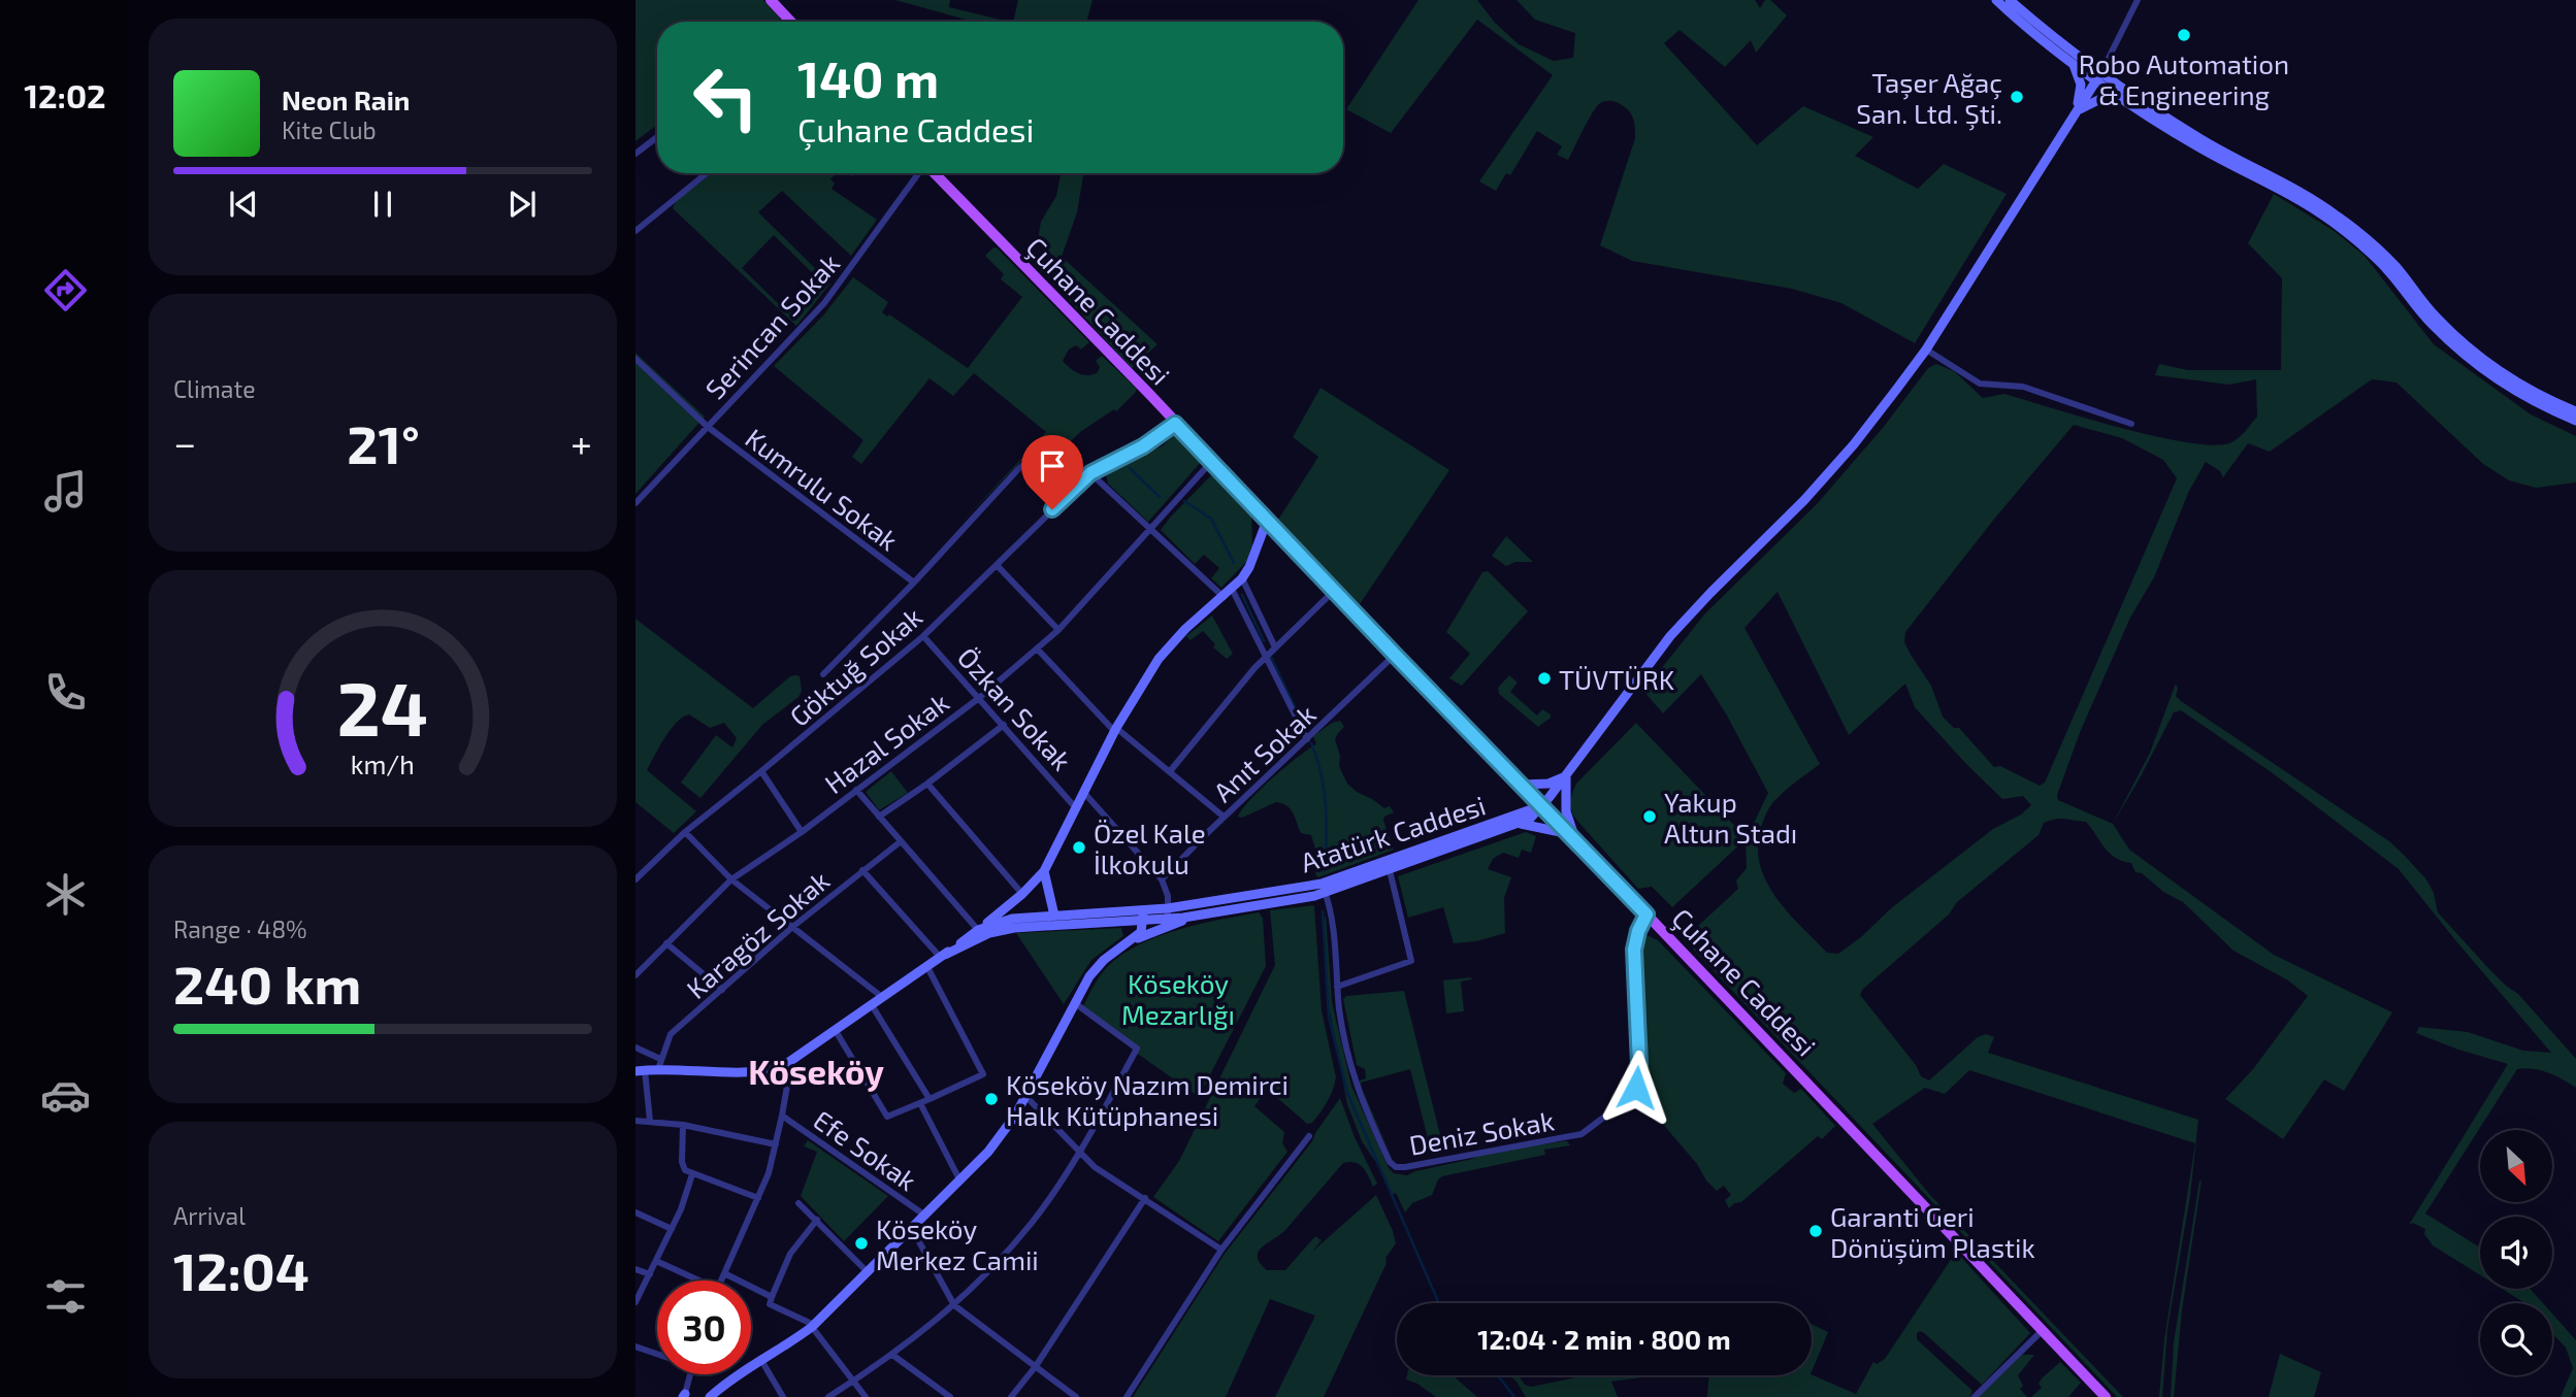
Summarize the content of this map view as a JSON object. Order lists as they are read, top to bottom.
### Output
{
  "streets": {
    "main road": ["Çuhane Caddesi", "Atatürk Caddesi"],
    "street": [
      "Serincan Sokak",
      "Kumrulu Sokak",
      "Göktuğ Sokak",
      "Özkan Sokak",
      "Hazal Sokak",
      "Anıt Sokak",
      "Karagöz Sokak",
      "Deniz Sokak",
      "Efe Sokak"
    ]
  },
  "crossings": [
    ["Çuhane Caddesi", "Göktuğ Sokak"],
    ["Çuhane Caddesi", "Hazal Sokak"],
    ["Çuhane Caddesi", "Anıt Sokak"],
    ["Çuhane Caddesi", "Atatürk Caddesi"],
    ["Çuhane Caddesi", "Deniz Sokak"],
    ["Serincan Sokak", "Kumrulu Sokak"],
    ["Göktuğ Sokak", "Özkan Sokak"],
    ["Özkan Sokak", "Hazal Sokak"],
    ["Atatürk Caddesi", "Deniz Sokak"]
  ],
  "districts": ["Köseköy"],
  "parks": ["Köseköy Mezarlığı"],
  "places": [
    "Robo Automation & Engineering",
    "Taşer Ağaç San. Ltd. Şti.",
    "TÜVTÜRK",
    "Yakup Altun Stadı",
    "Özel Kale İlkokulu",
    "Köseköy Nazım Demirci Halk Kütüphanesi",
    "Garanti Geri Dönüşüm Plastik",
    "Köseköy Merkez Camii"
  ],
  "north": "bottom right",
  "page": {
    "tabs": "12:02",
    "turn": ["140 m", "Çuhane Caddesi"],
    "song": ["Neon Rain", "Kite Club"],
    "tile": [
      "Climate",
      ["Range · 48%", "240 km"],
      ["Arrival", "12:04"]
    ],
    "heat": ["−", "21°", "+"],
    "limit": "30",
    "trip": "12:04 · 2 min · 800 m",
    "gauge": ["24", "km/h"]
  }
}
